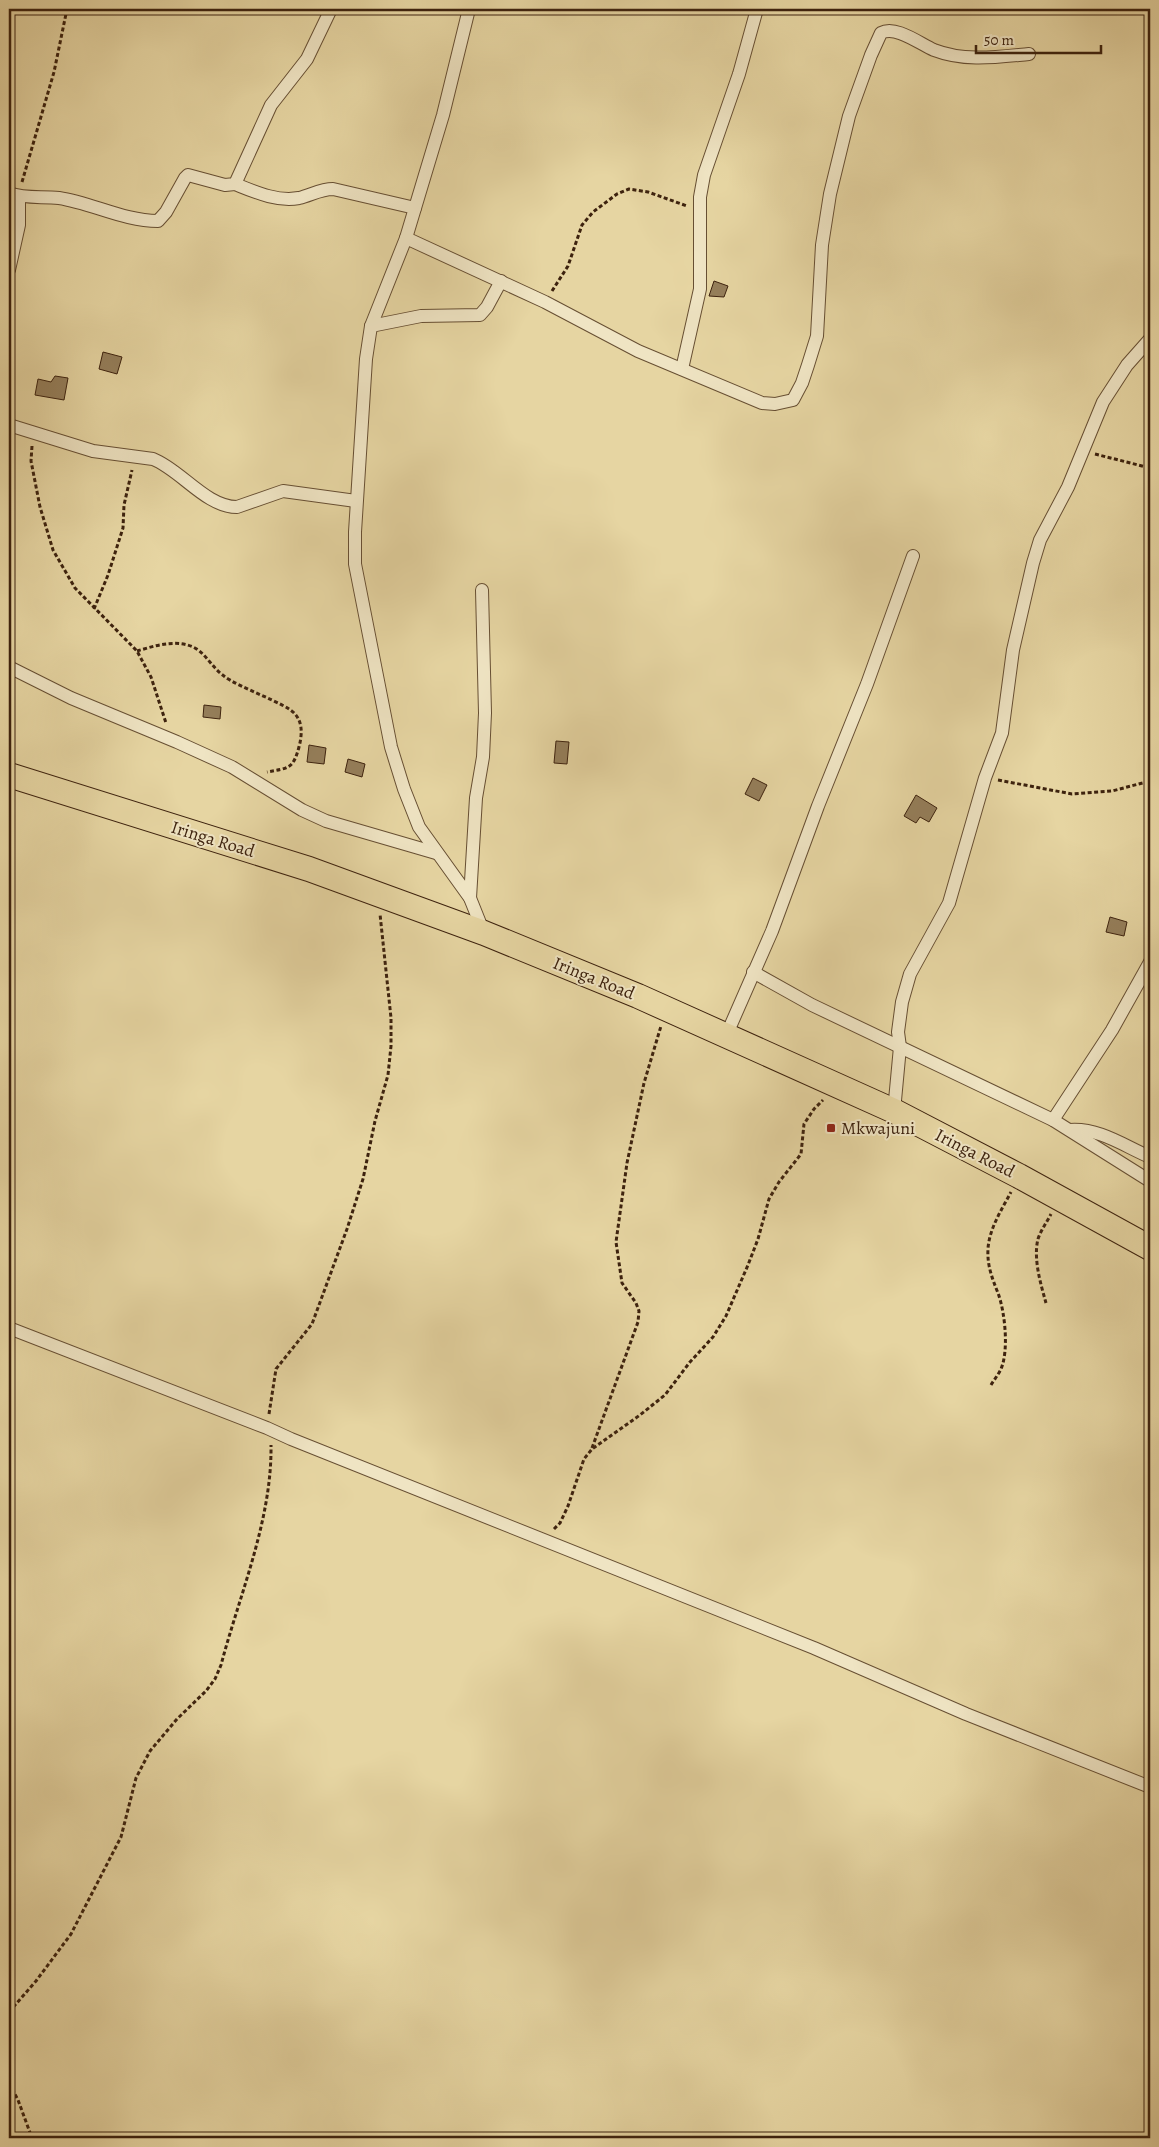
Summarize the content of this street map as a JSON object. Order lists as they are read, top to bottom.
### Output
{
  "streets": {
    "highway": ["Iringa Road"]
  },
  "places": {
    "transit": ["Mkwajuni"]
  },
  "scale_bar": "50 m"
}
